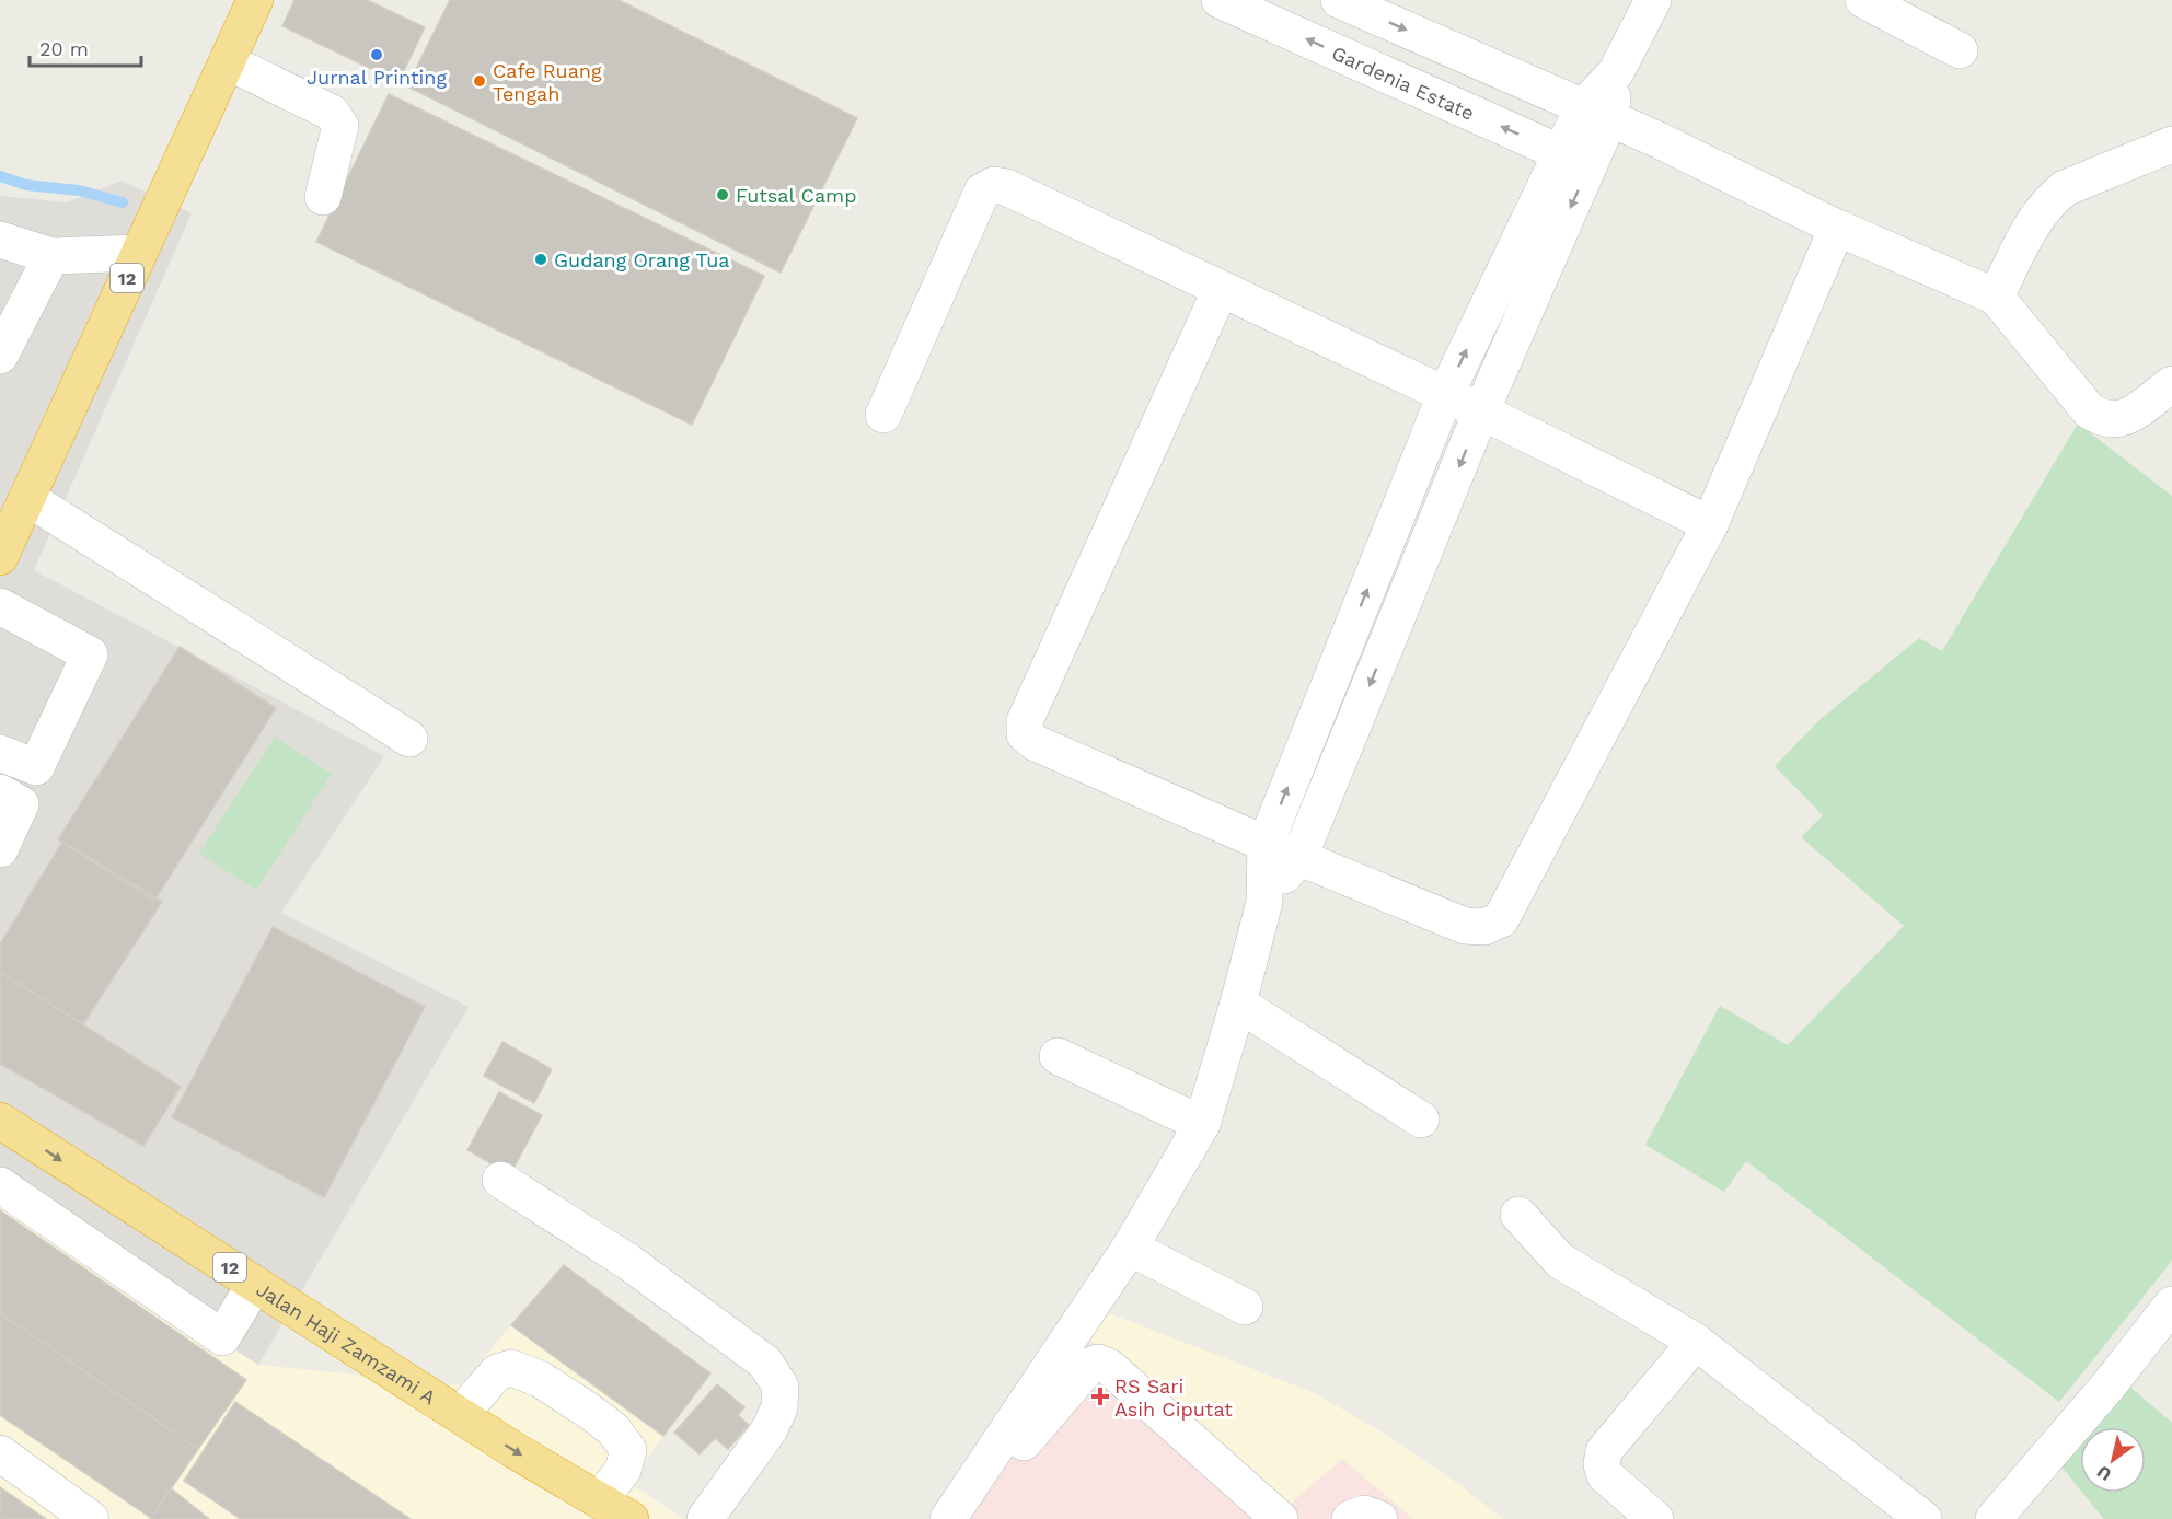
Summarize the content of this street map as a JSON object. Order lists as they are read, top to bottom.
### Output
{
  "streets": {
    "highway": ["12", "Jalan Haji Zamzami A"],
    "street": ["Gardenia Estate"]
  },
  "one_way": ["Jalan Haji Zamzami A"],
  "places": {
    "other": [
      "Jurnal Printing",
      "Cafe Ruang Tengah",
      "Futsal Camp",
      "Gudang Orang Tua"
    ],
    "health": ["RS Sari Asih Ciputat"]
  },
  "scale_bar": "20 m",
  "north": "bottom left"
}
